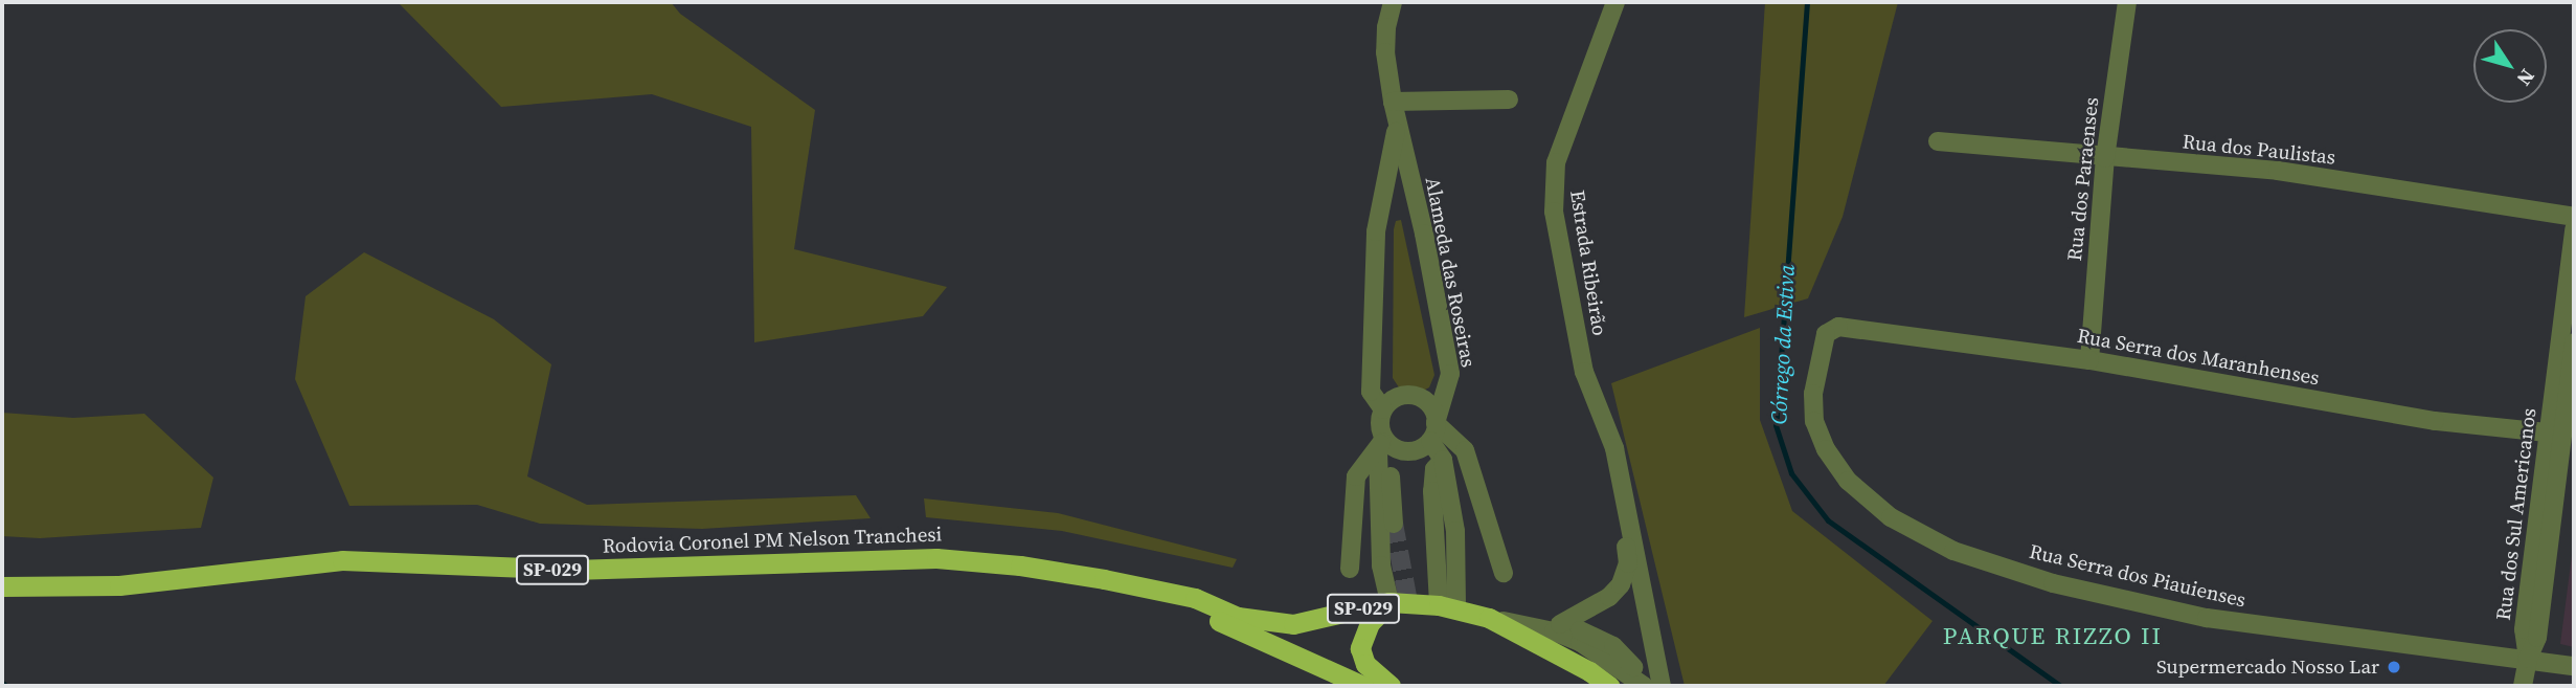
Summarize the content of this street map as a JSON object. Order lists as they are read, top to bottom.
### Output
{
  "streets": {
    "highway": ["Rodovia Coronel PM Nelson Tranchesi", "SP-029"],
    "street": [
      "Rua dos Paulistas",
      "Rua dos Paraenses",
      "Estrada Ribeirão",
      "Alameda das Roseiras",
      "Rua Serra dos Maranhenses",
      "Rua dos Sul Americanos",
      "Rua Serra dos Piauienses"
    ]
  },
  "crossings": [
    ["Rua dos Paulistas", "Rua dos Paraenses"],
    ["Rua dos Paraenses", "Rua Serra dos Maranhenses"],
    ["Estrada Ribeirão", "SP-029"],
    ["Rua Serra dos Maranhenses", "Rua dos Sul Americanos"],
    ["Rua Serra dos Maranhenses", "Rua Serra dos Piauienses"],
    ["Rua dos Sul Americanos", "Rua Serra dos Piauienses"],
    ["Rodovia Coronel PM Nelson Tranchesi", "SP-029"]
  ],
  "districts": ["PARQUE RIZZO II"],
  "water": ["Córrego da Estiva"],
  "places": ["Supermercado Nosso Lar"],
  "north": "bottom right"
}
